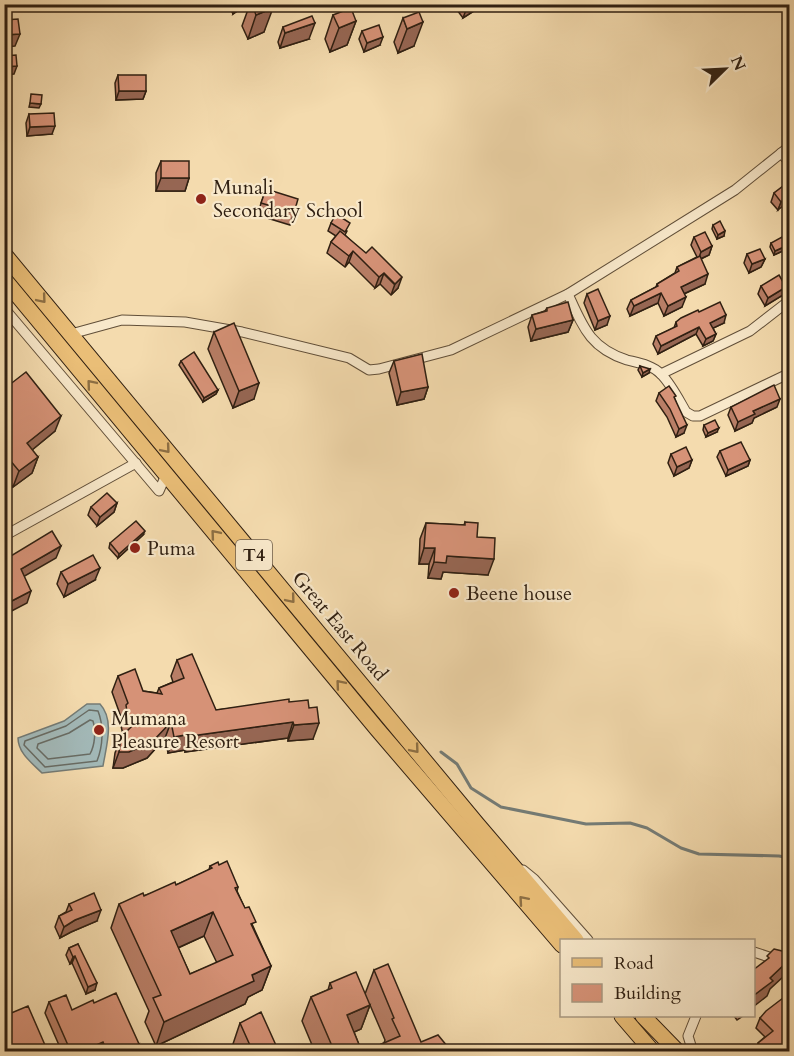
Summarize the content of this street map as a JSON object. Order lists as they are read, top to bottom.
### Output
{
  "streets": {
    "main road": ["T4", "Great East Road"]
  },
  "places": [
    "Munali Secondary School",
    "Puma",
    "Beene house",
    "Mumana Pleasure Resort"
  ],
  "legend": ["Road", "Building"],
  "north": "top right"
}
